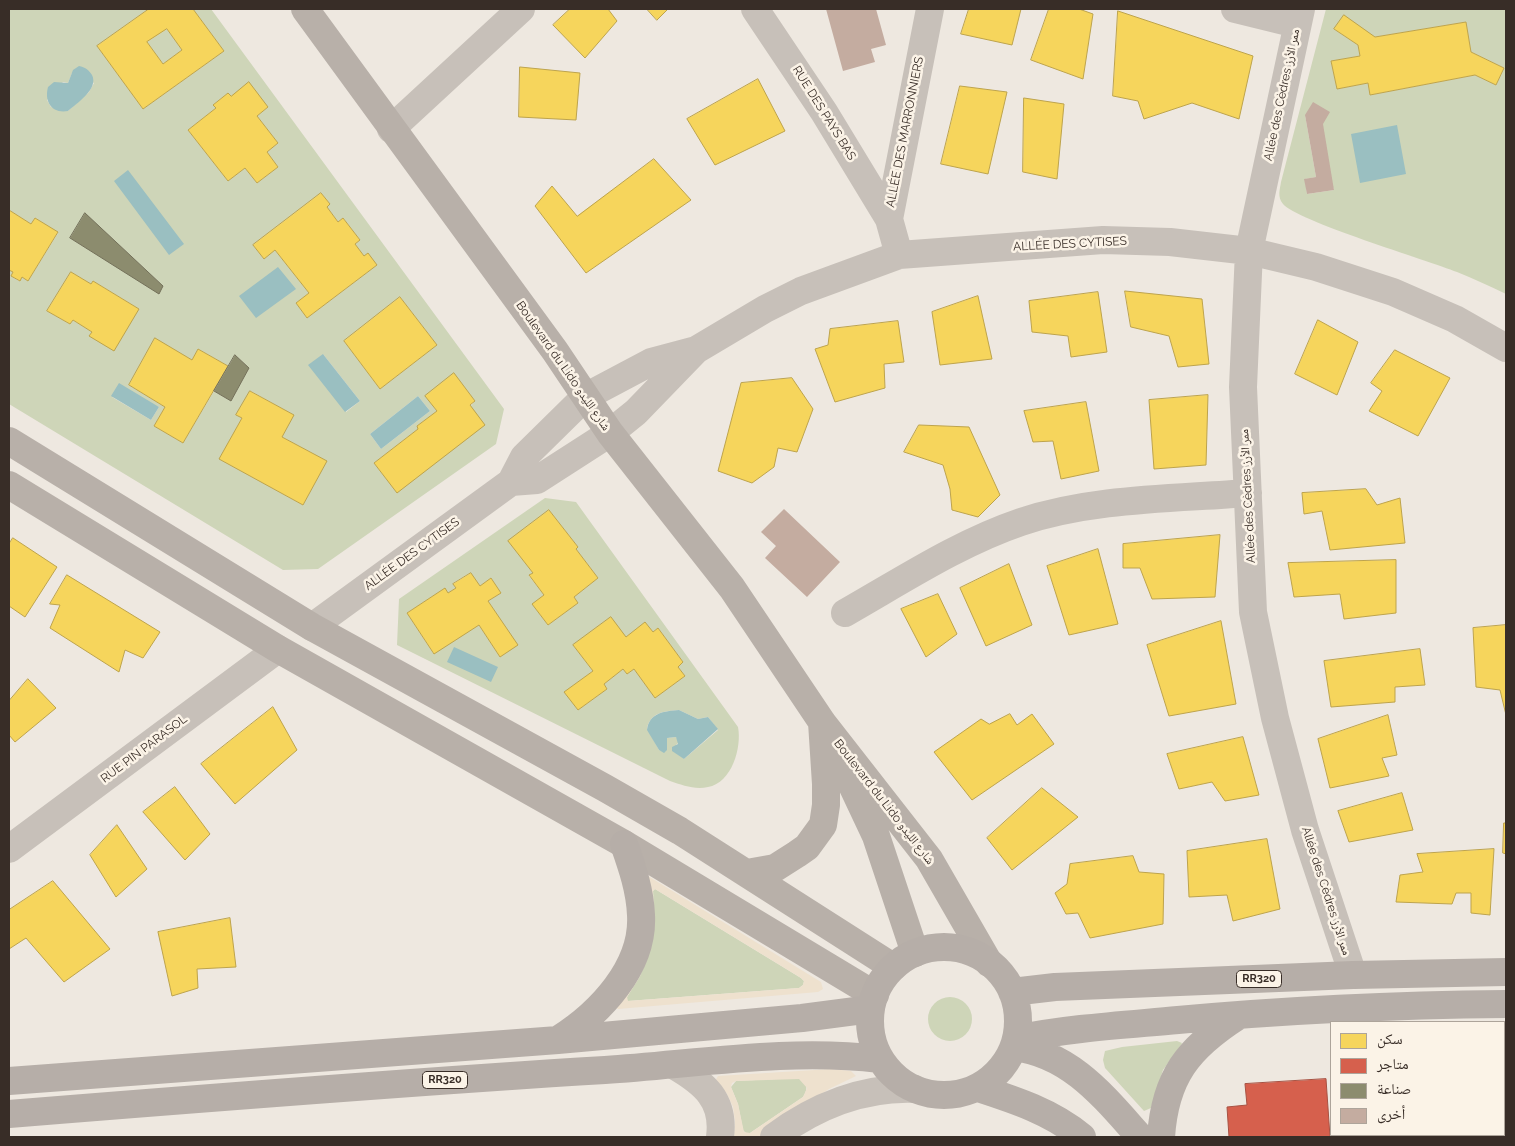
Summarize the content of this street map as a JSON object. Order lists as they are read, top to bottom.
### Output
{
  "streets": {
    "main road": ["Boulevard du Lido شارع الليدو", "RR320"],
    "street": [
      "Allée des Cèdres ممر الأرز",
      "RUE DES PAYS BAS",
      "ALLÉE DES MARRONNIERS",
      "ALLÉE DES CYTISES",
      "RUE PIN PARASOL"
    ]
  },
  "crossings": [
    ["Allée des Cèdres ممر الأرز", "ALLÉE DES CYTISES"],
    ["Allée des Cèdres ممر الأرز", "RR320"],
    ["RUE DES PAYS BAS", "ALLÉE DES MARRONNIERS"],
    ["ALLÉE DES MARRONNIERS", "ALLÉE DES CYTISES"],
    ["ALLÉE DES CYTISES", "Boulevard du Lido شارع الليدو"],
    ["Boulevard du Lido شارع الليدو", "RR320"]
  ],
  "legend": [
    "سكن",
    "متاجر",
    "صناعة",
    "أخرى"
  ]
}
